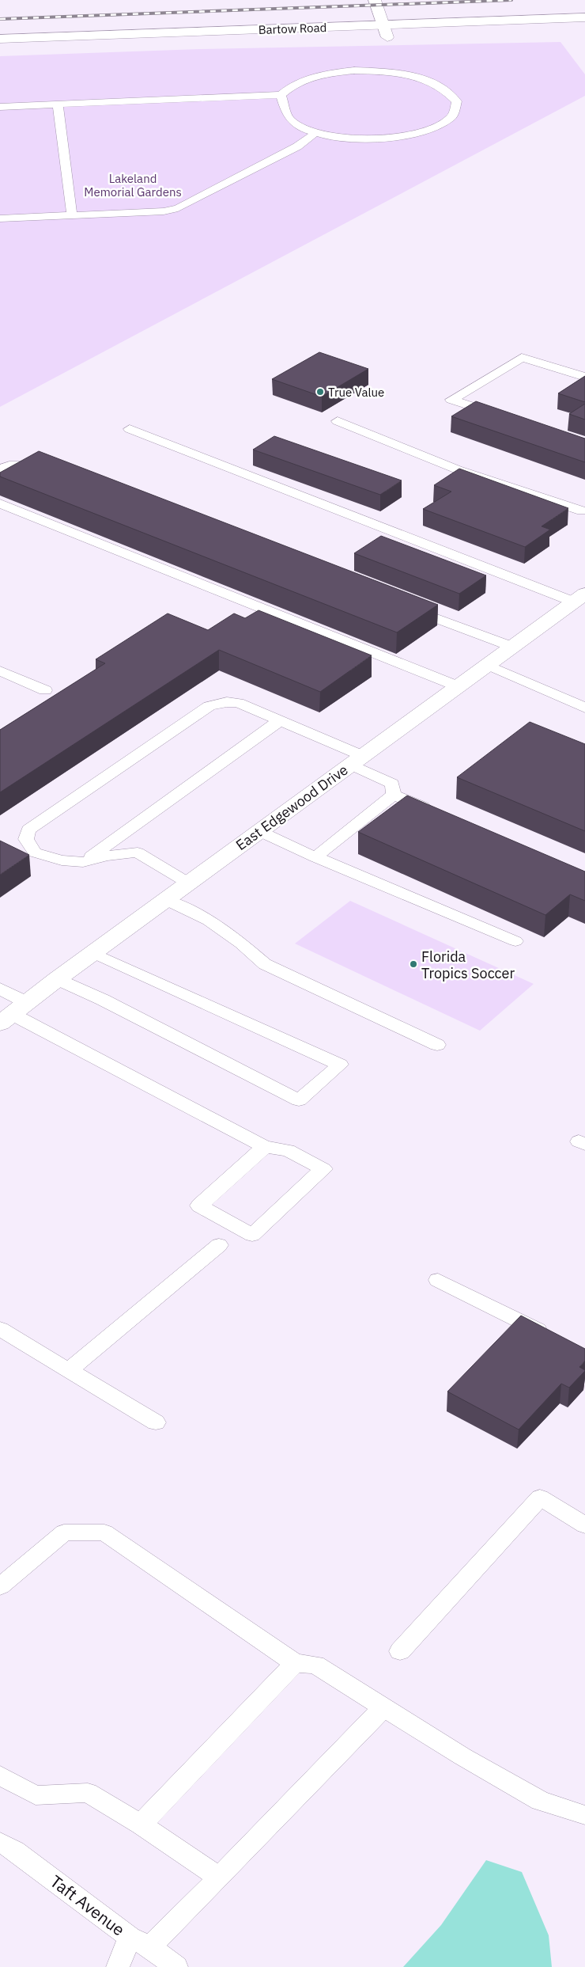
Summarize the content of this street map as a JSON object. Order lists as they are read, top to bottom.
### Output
{
  "streets": {
    "main road": ["Bartow Road", "East Edgewood Drive"],
    "lane": ["Taft Avenue"]
  },
  "parks": ["Lakeland Memorial Gardens"],
  "places": ["True Value", "Florida Tropics Soccer"]
}
